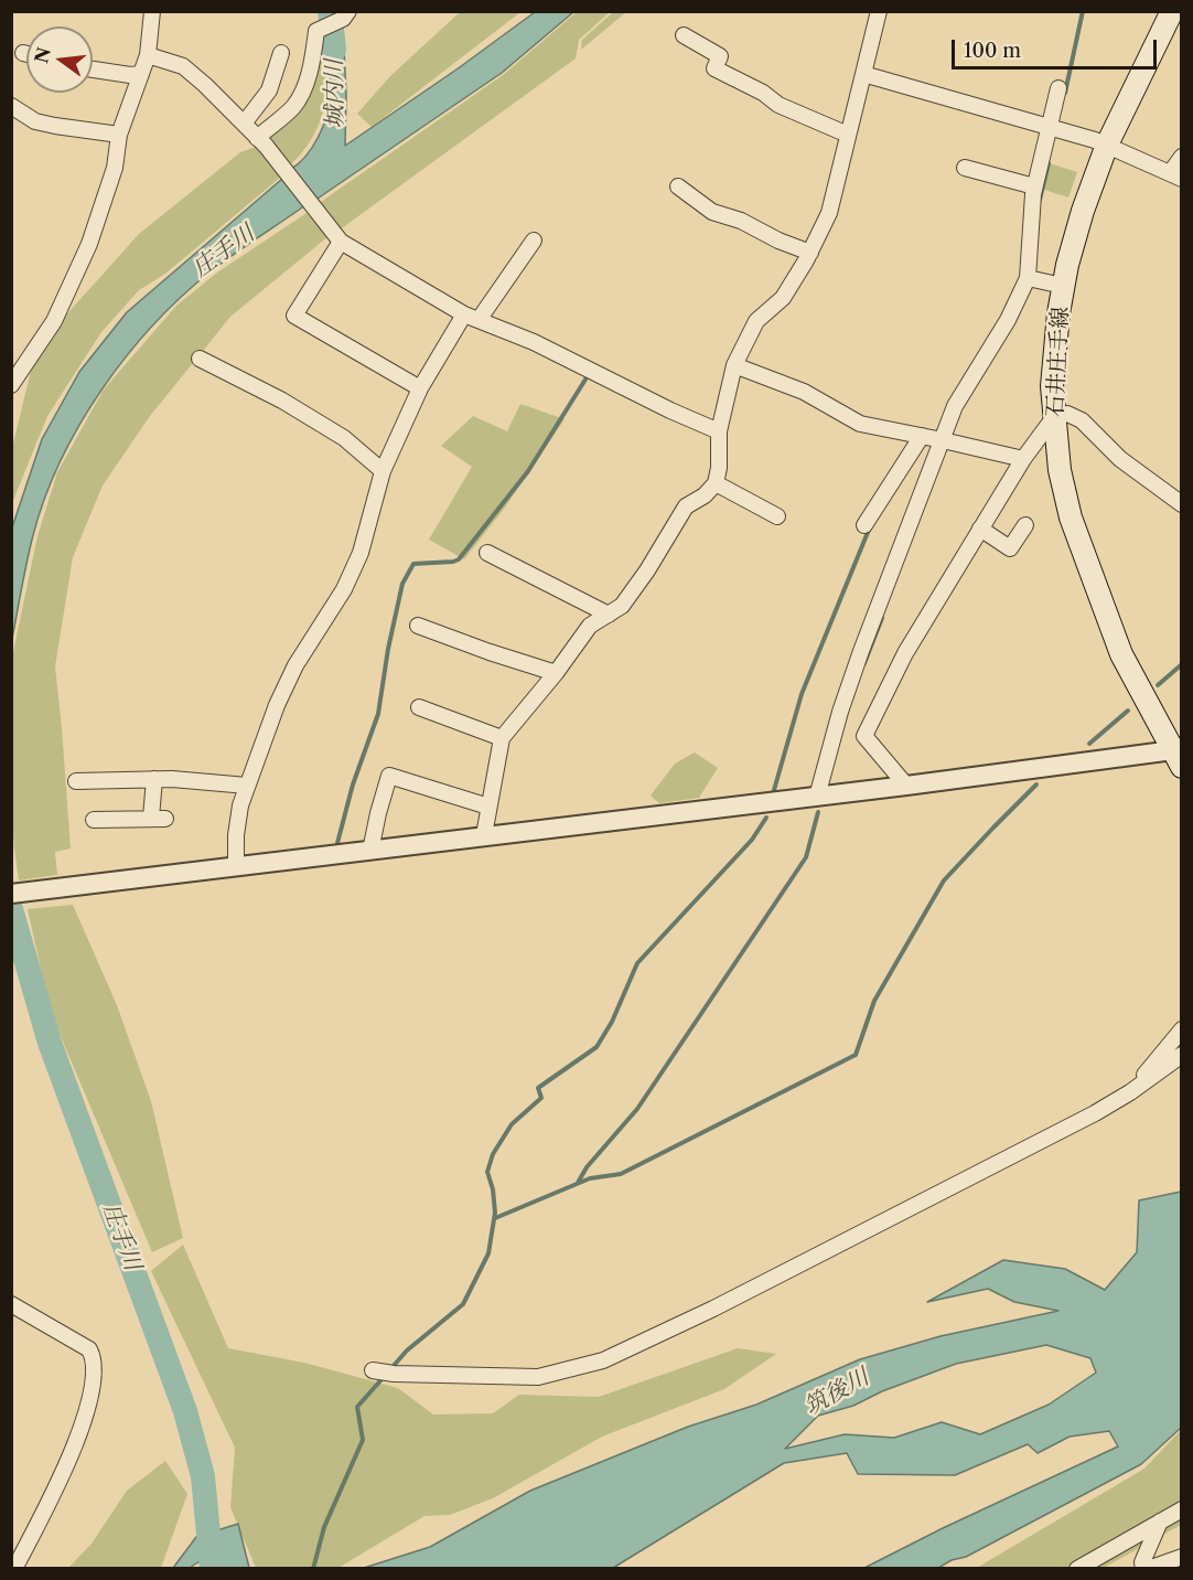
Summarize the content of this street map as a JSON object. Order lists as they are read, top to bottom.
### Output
{
  "streets": {
    "main road": ["石井庄手線"]
  },
  "water": ["城内川", "庄手川", "筑後川"],
  "scale_bar": "100 m",
  "north": "left"
}
